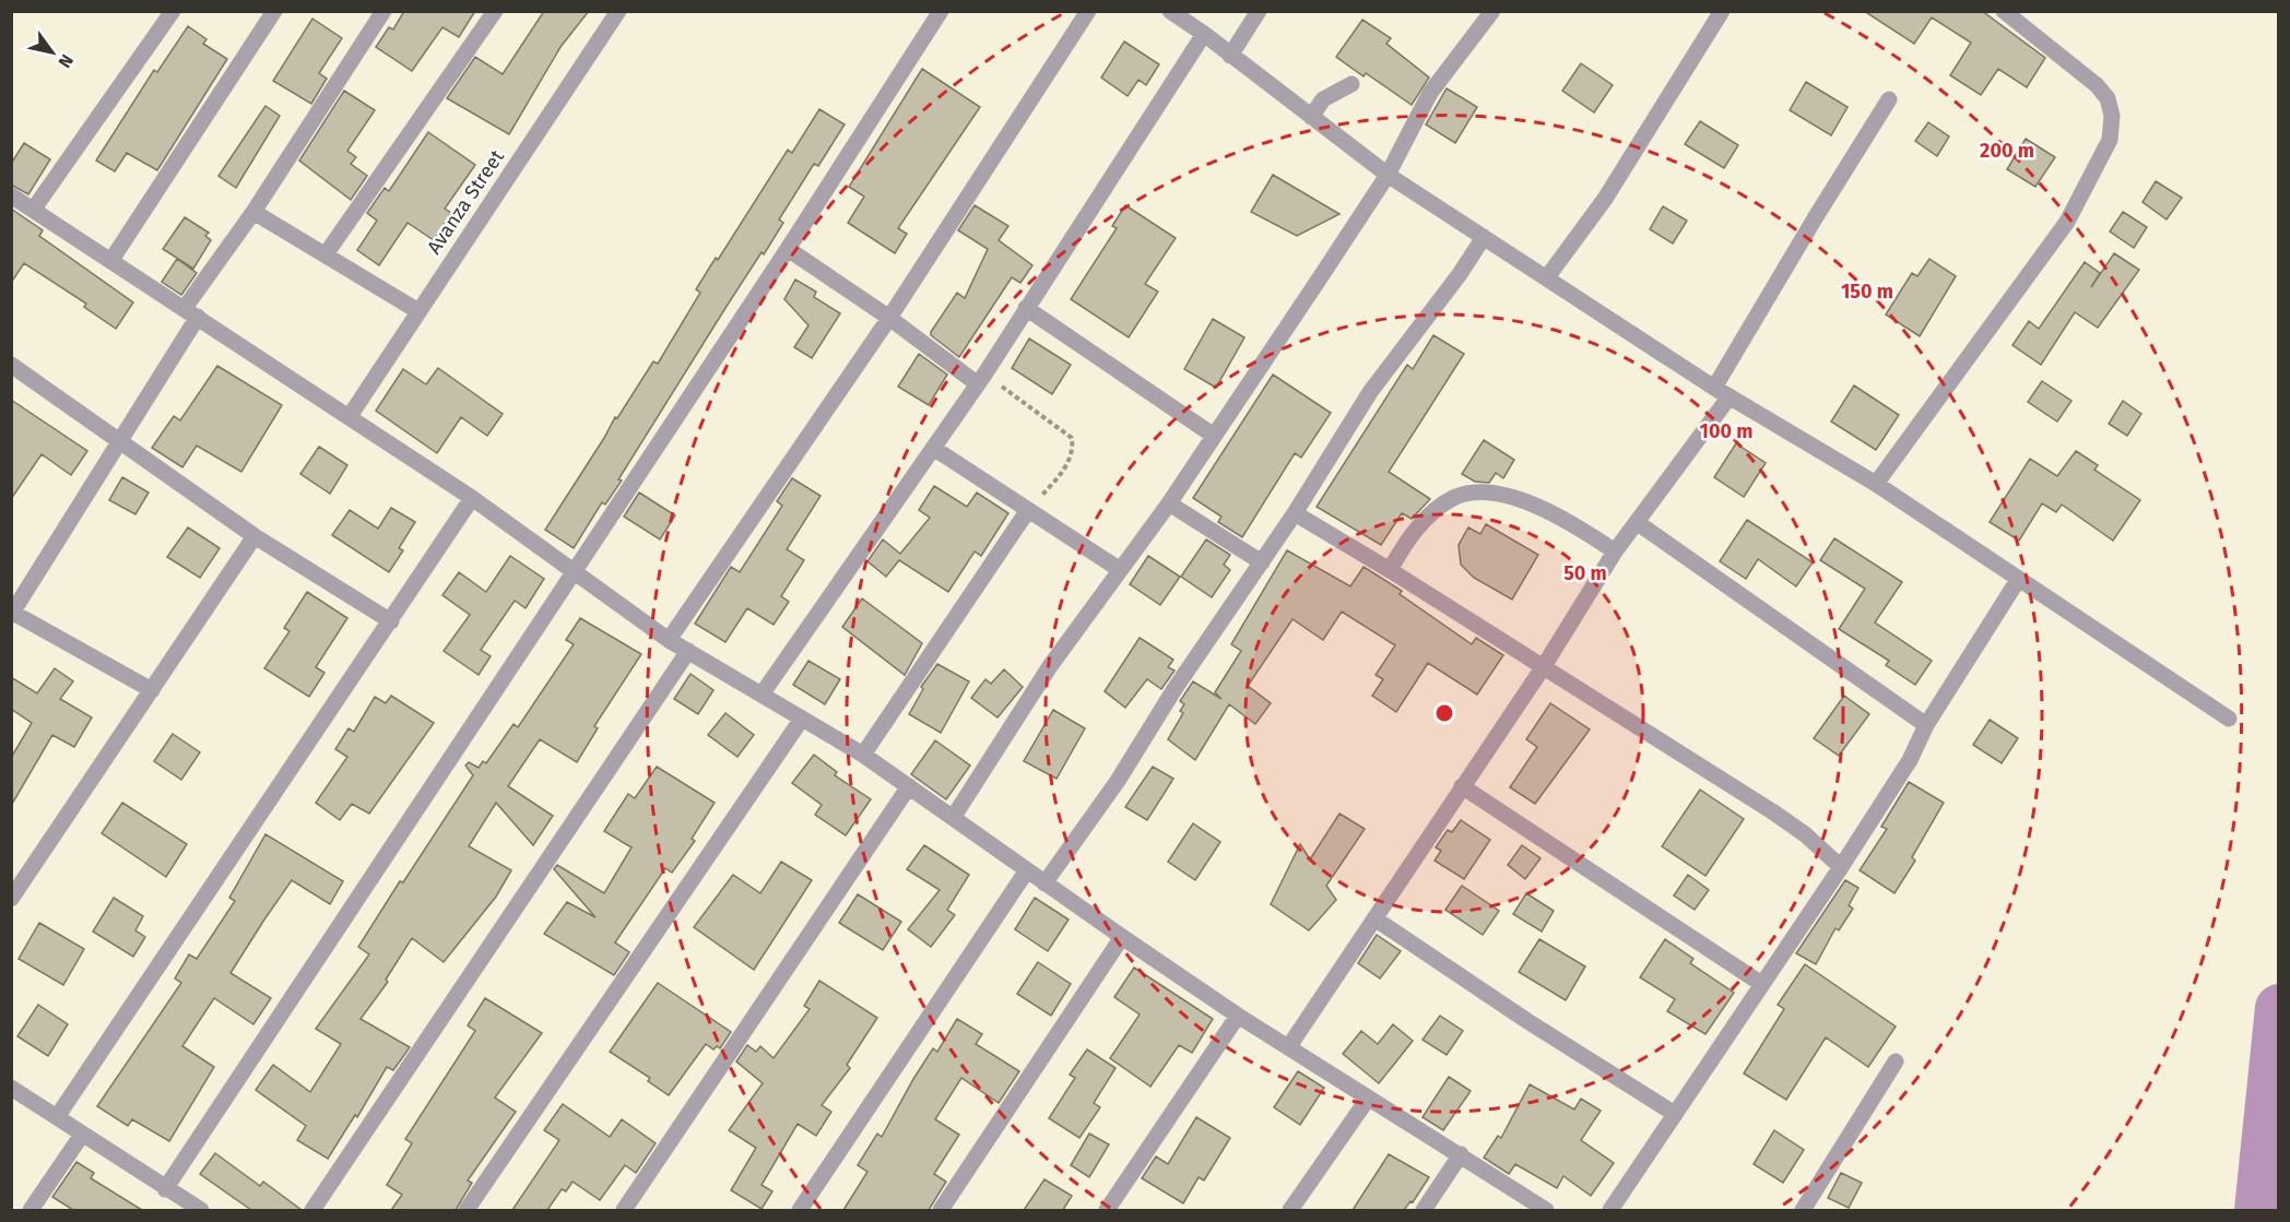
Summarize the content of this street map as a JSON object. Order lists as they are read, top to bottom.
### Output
{
  "streets": {
    "street": ["Avanza Street"]
  },
  "north": "bottom right",
  "rings": [
    "200 m",
    "150 m",
    "100 m",
    "50 m"
  ]
}
